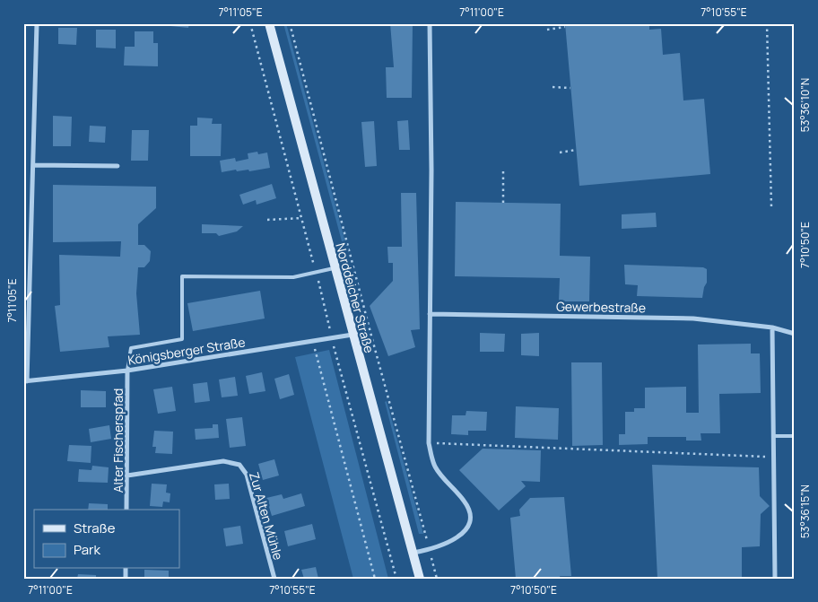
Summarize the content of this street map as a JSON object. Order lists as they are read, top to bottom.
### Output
{
  "streets": {
    "main road": ["Norddeicher Straße"],
    "street": [
      "Gewerbestraße",
      "Königsberger Straße",
      "Alter Fischerspfad",
      "Zur Alten Mühle"
    ]
  },
  "crossings": [
    ["Norddeicher Straße", "Königsberger Straße"],
    ["Königsberger Straße", "Alter Fischerspfad"],
    ["Alter Fischerspfad", "Zur Alten Mühle"]
  ],
  "legend": ["Straße", "Park"],
  "coordinates": [
    "7°11'05\"E",
    "7°11'00\"E",
    "7°10'55\"E",
    "53°36'10\"N",
    "7°10'50\"E",
    "53°36'15\"N"
  ]
}
